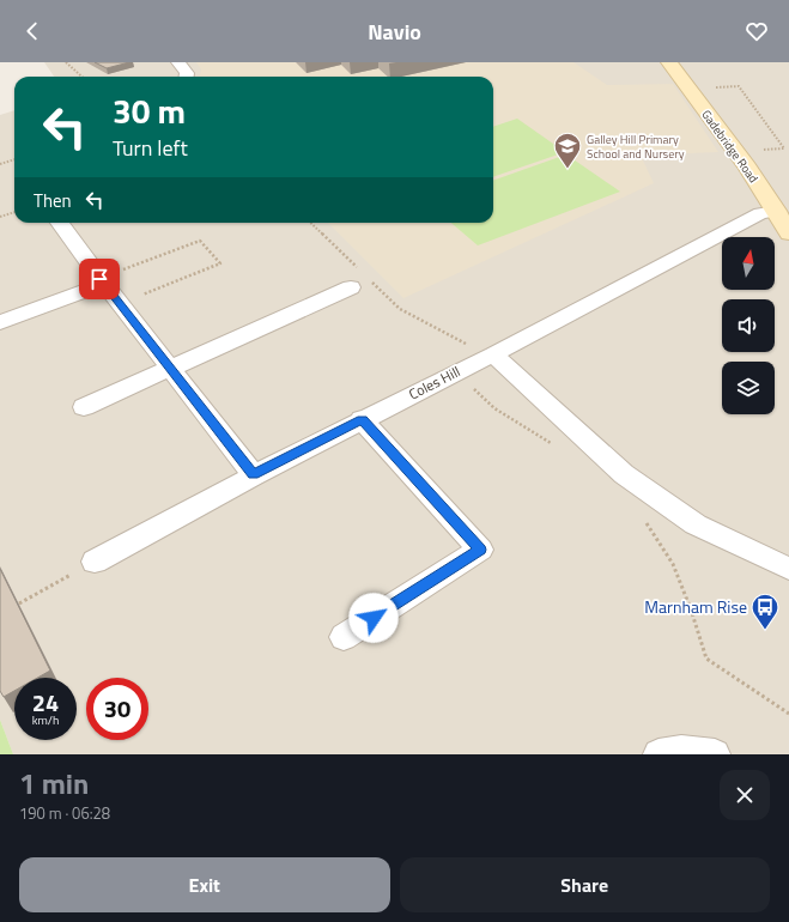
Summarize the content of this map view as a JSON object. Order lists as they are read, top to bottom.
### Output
{
  "streets": {
    "street": ["Gadebridge Road", "Coles Hill"]
  },
  "crossings": [
    ["Gadebridge Road", "Coles Hill"]
  ],
  "places": {
    "school or university": ["Galley Hill Primary School and Nursery"],
    "bus stop": ["Marnham Rise"]
  },
  "north": "top",
  "page": {
    "header": "Navio",
    "turn": ["30 m", "Turn left"],
    "then": "Then",
    "speed": "24 km/h",
    "limit": "30",
    "heading": ["1 min", "190 m · 06:28"],
    "buttons": ["Exit", "Share"]
  }
}
